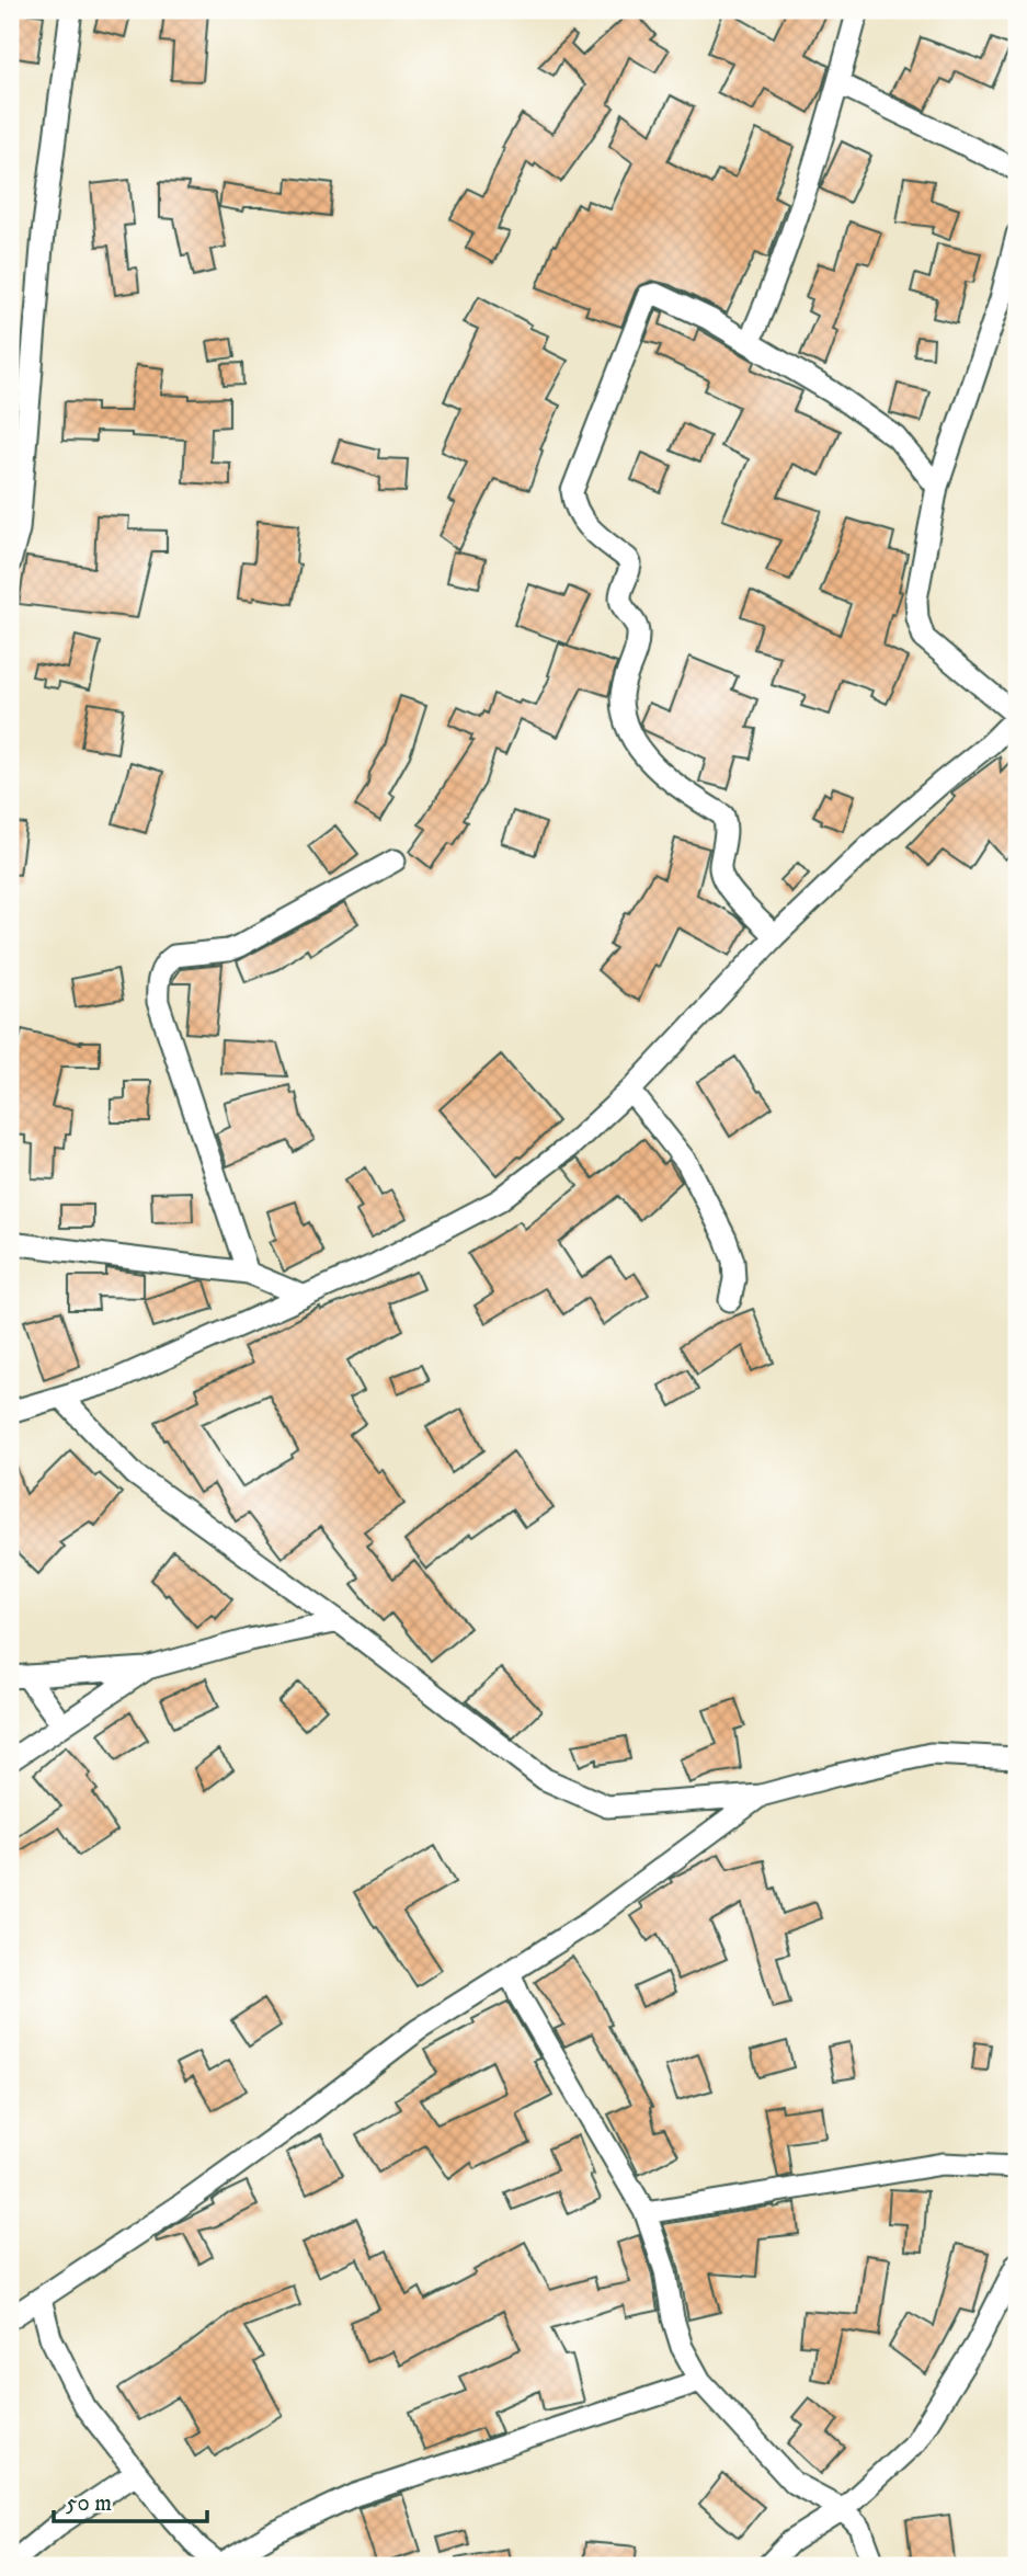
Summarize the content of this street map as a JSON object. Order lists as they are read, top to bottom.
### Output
{
  "scale_bar": "50 m"
}
